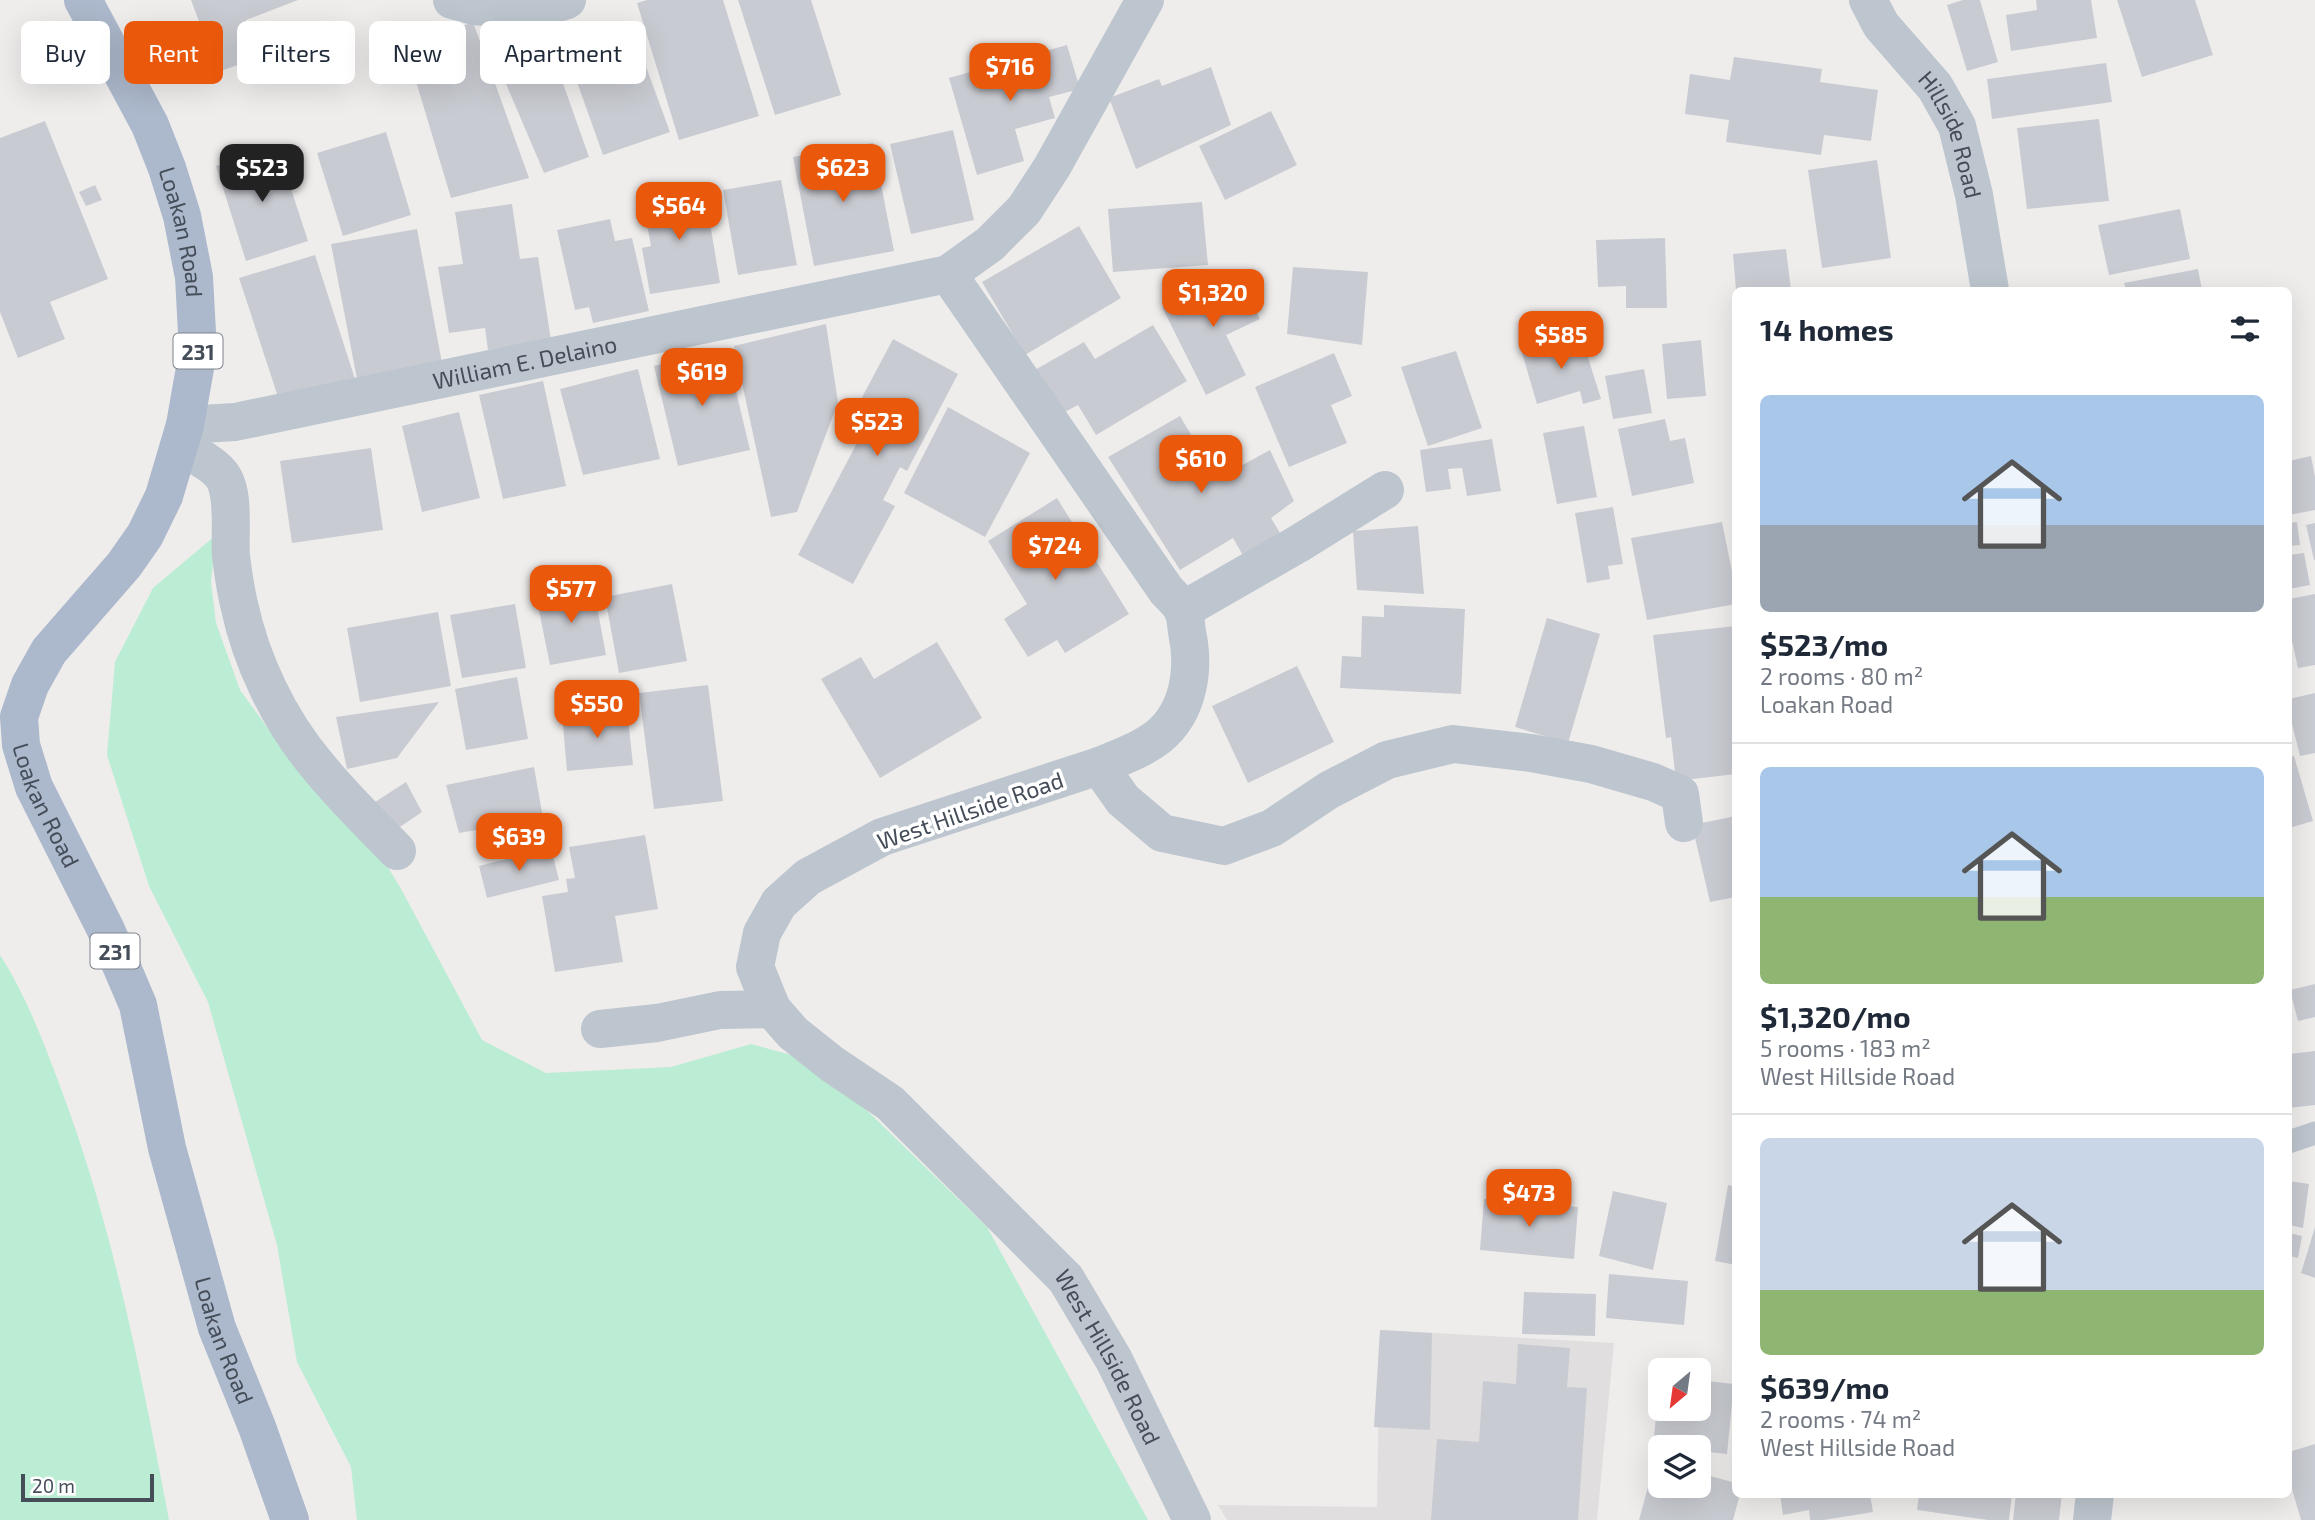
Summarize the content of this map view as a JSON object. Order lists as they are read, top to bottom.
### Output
{
  "streets": {
    "main road": ["Loakan Road", "231"],
    "street": ["Hillside Road", "William E. Delaino", "West Hillside Road"]
  },
  "crossings": [
    ["Loakan Road", "William E. Delaino"],
    ["William E. Delaino", "West Hillside Road"]
  ],
  "scale_bar": "20 m",
  "north": "bottom left",
  "page": {
    "chip": [
      "Buy",
      "Rent",
      "Filters",
      "New",
      "Apartment"
    ],
    "price": [
      "$716",
      "$523",
      "$623",
      "$564",
      "$1,320",
      "$585",
      "$619",
      "$523",
      "$610",
      "$724",
      "$577",
      "$550",
      "$639",
      "$473"
    ],
    "heading": "14 homes",
    "list": [
      {
        "name": "$523/mo",
        "note": "2 rooms · 80 m² · Loakan Road"
      },
      {
        "name": "$1,320/mo",
        "note": "5 rooms · 183 m² · West Hillside Road"
      },
      {
        "name": "$639/mo",
        "note": "2 rooms · 74 m² · West Hillside Road"
      }
    ],
    "scale": "20 m"
  }
}
